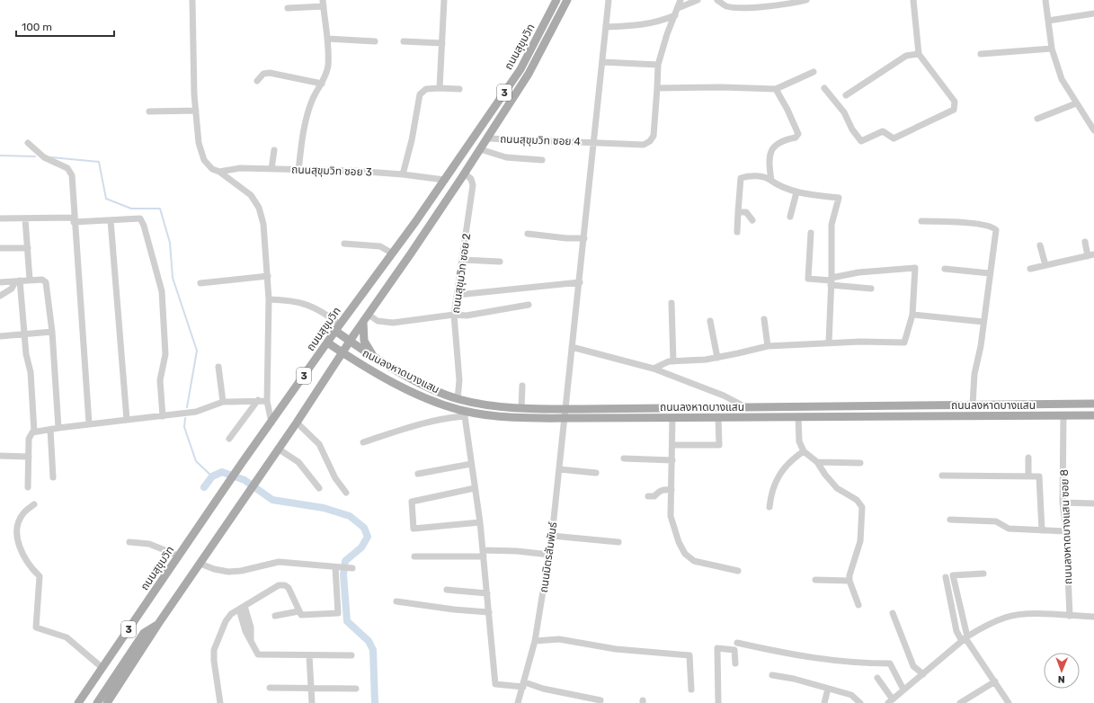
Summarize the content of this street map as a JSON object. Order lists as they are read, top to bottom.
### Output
{
  "streets": {
    "main road": ["ถนนสุขุมวิท", "3", "ถนนลงหาดบางแสน"],
    "street": [
      "ถนนสุขุมวิท ซอย 4",
      "ถนนสุขุมวิท ซอย 3",
      "ถนนสุขุมวิท ซอย 2",
      "ถนนลงหาดบางแสน ซอย 8",
      "ถนนมิตรสัมพันธ์"
    ]
  },
  "crossings": [
    ["ถนนสุขุมวิท", "ถนนสุขุมวิท ซอย 4"],
    ["ถนนสุขุมวิท", "ถนนสุขุมวิท ซอย 3"],
    ["ถนนสุขุมวิท", "ถนนสุขุมวิท ซอย 2"],
    ["ถนนสุขุมวิท", "ถนนลงหาดบางแสน"],
    ["ถนนสุขุมวิท ซอย 4", "ถนนมิตรสัมพันธ์"],
    ["ถนนสุขุมวิท ซอย 2", "ถนนลงหาดบางแสน"],
    ["ถนนลงหาดบางแสน", "ถนนลงหาดบางแสน ซอย 8"],
    ["ถนนลงหาดบางแสน", "ถนนมิตรสัมพันธ์"]
  ],
  "scale_bar": "100 m",
  "north": "bottom"
}
